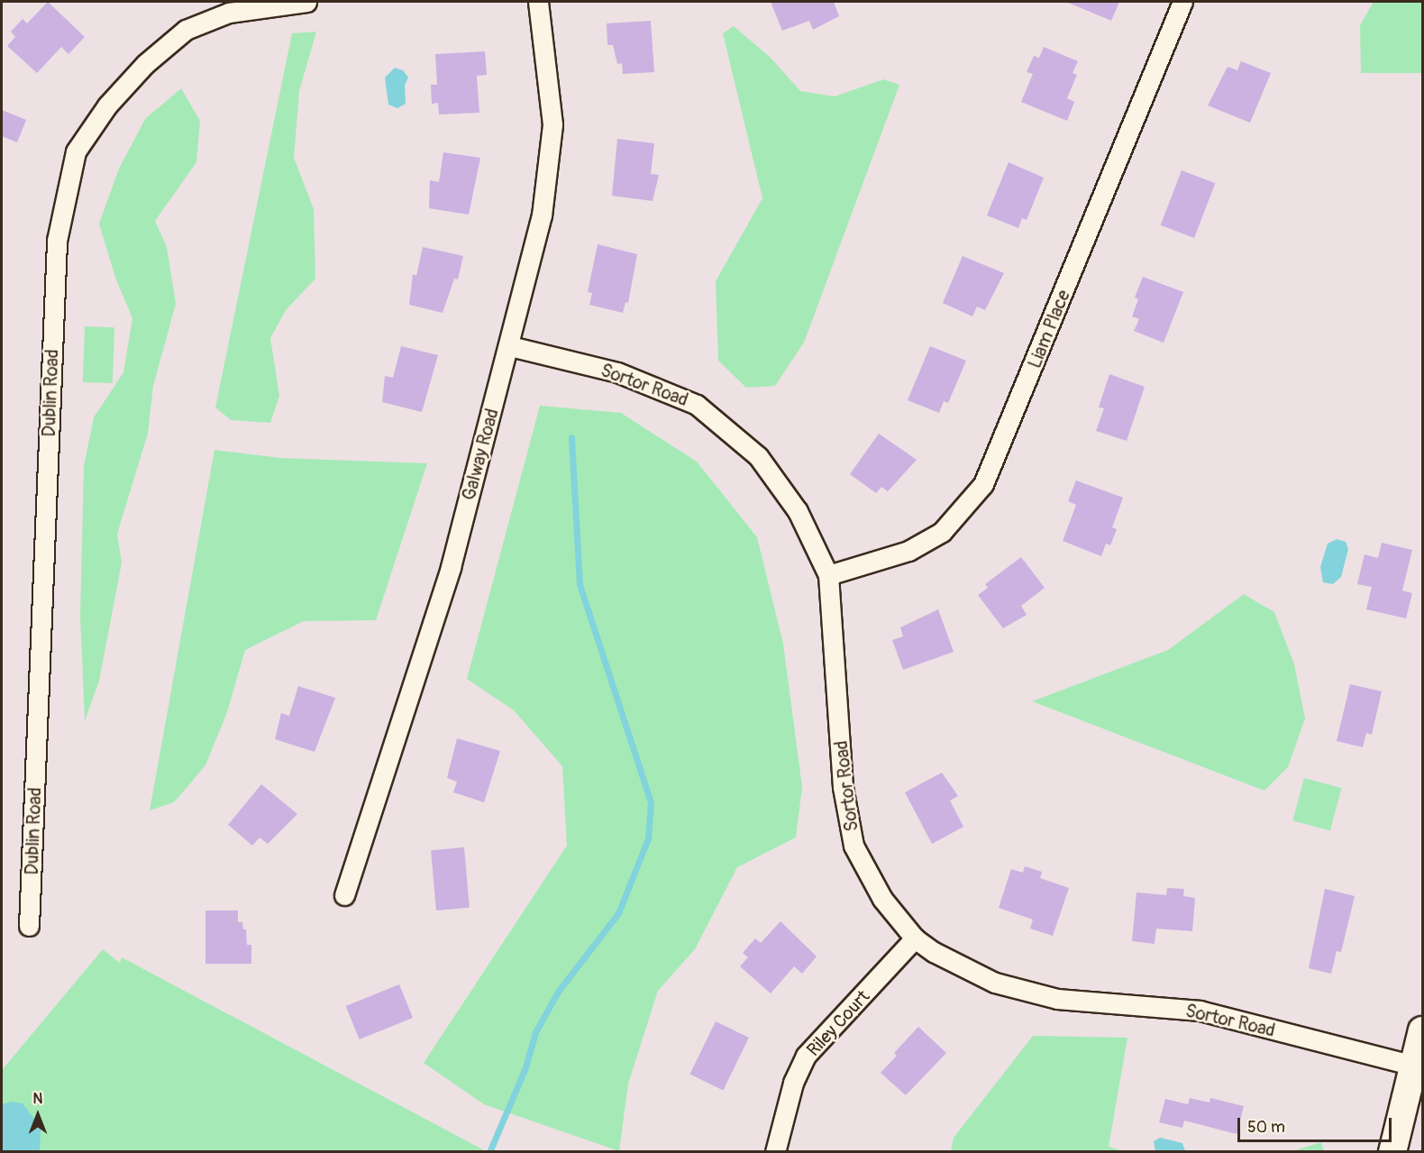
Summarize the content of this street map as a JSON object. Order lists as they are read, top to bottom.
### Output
{
  "streets": {
    "street": [
      "Liam Place",
      "Sortor Road",
      "Dublin Road",
      "Galway Road",
      "Riley Court"
    ]
  },
  "crossings": [
    ["Liam Place", "Sortor Road"],
    ["Sortor Road", "Galway Road"],
    ["Sortor Road", "Riley Court"]
  ],
  "scale_bar": "50 m",
  "north": "top"
}
